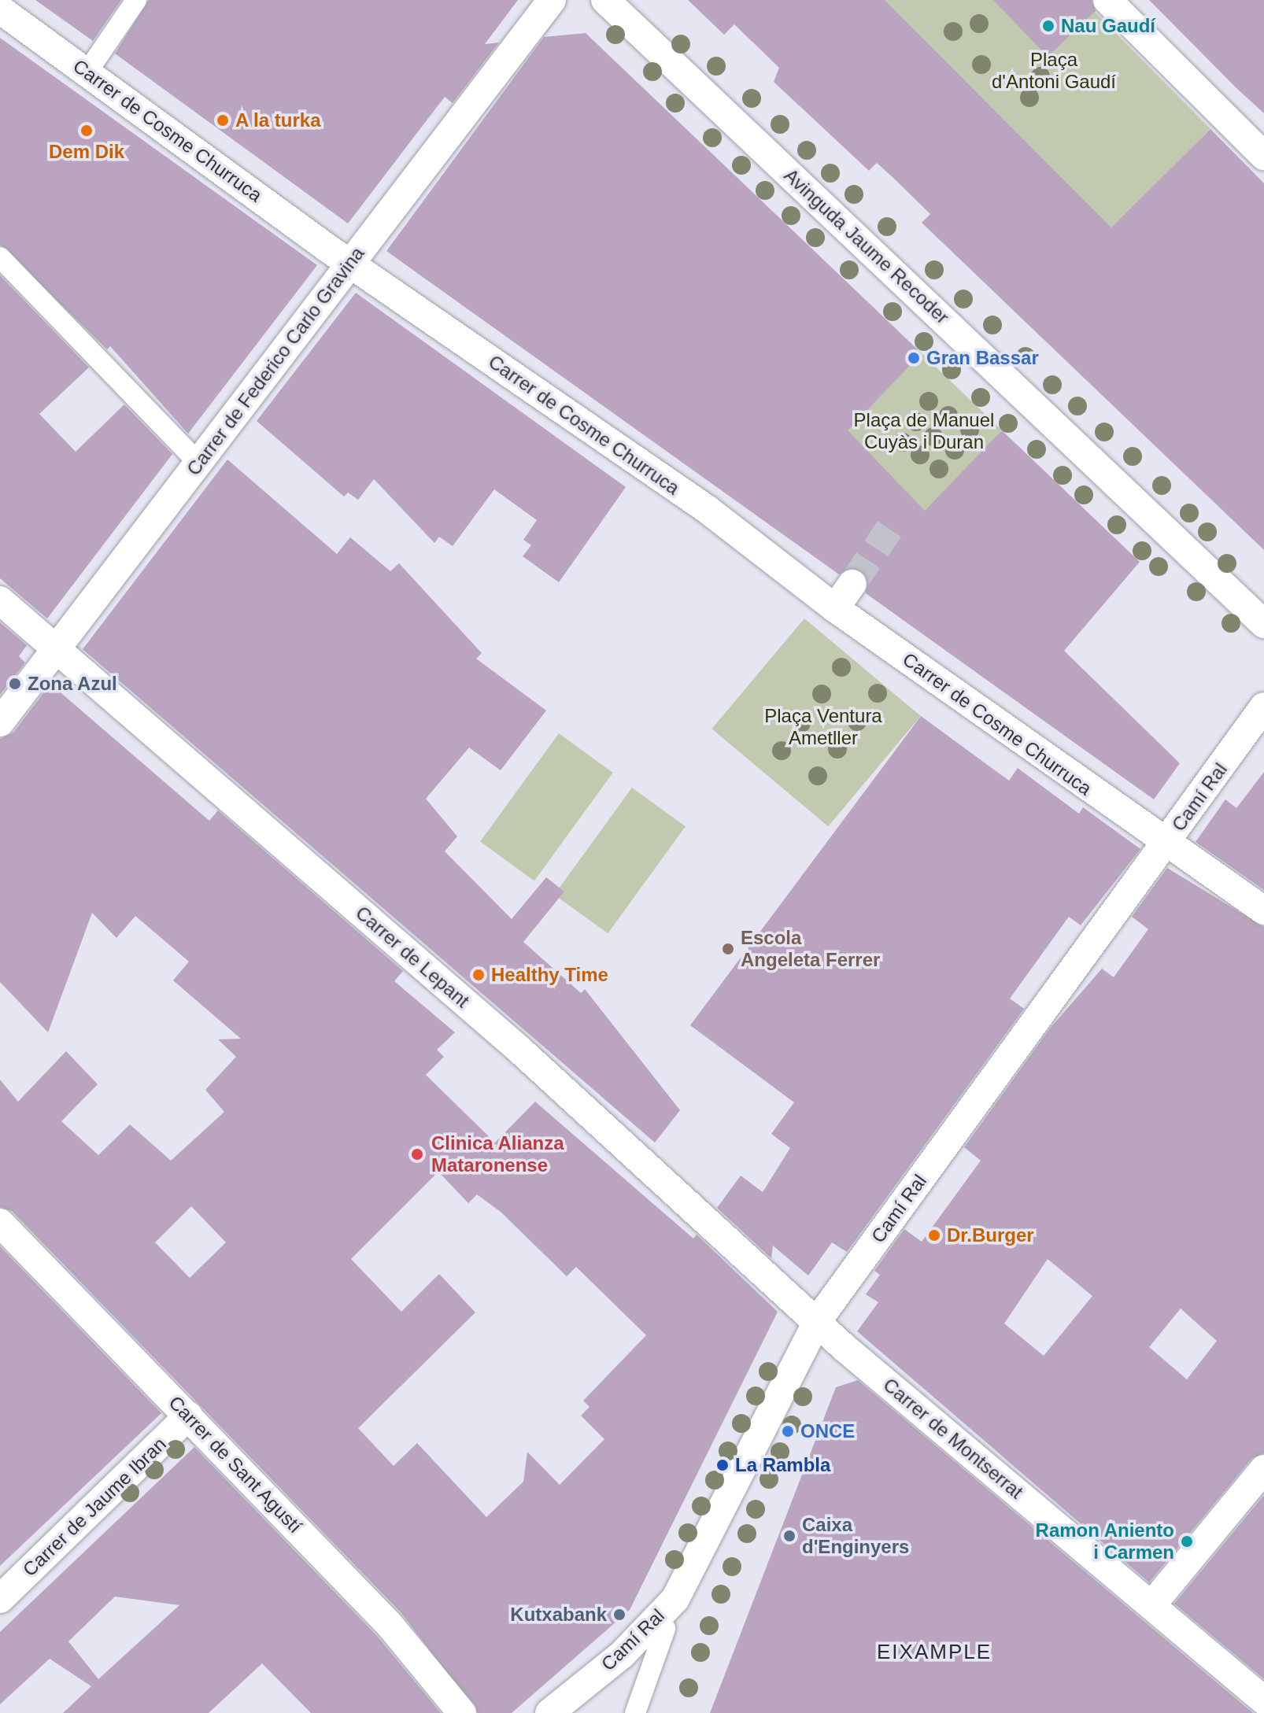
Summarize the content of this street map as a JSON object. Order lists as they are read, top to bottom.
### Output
{
  "streets": {
    "street": [
      "Carrer de Cosme Churruca",
      "Avinguda Jaume Recoder",
      "Carrer de Federico Carlo Gravina",
      "Camí Ral",
      "Carrer de Lepant",
      "Carrer de Montserrat",
      "Carrer de Sant Agustí",
      "Carrer de Jaume Ibran"
    ]
  },
  "crossings": [
    ["Carrer de Cosme Churruca", "Carrer de Federico Carlo Gravina"],
    ["Carrer de Cosme Churruca", "Camí Ral"],
    ["Carrer de Federico Carlo Gravina", "Carrer de Lepant"],
    ["Camí Ral", "Carrer de Lepant"],
    ["Camí Ral", "Carrer de Montserrat"],
    ["Carrer de Lepant", "Carrer de Montserrat"],
    ["Carrer de Sant Agustí", "Carrer de Jaume Ibran"]
  ],
  "districts": ["EIXAMPLE"],
  "parks": ["Plaça d'Antoni Gaudí", "Plaça de Manuel Cuyàs i Duran", "Plaça Ventura Ametller"],
  "places": [
    "Nau Gaudí",
    "A la turka",
    "Dem Dik",
    "Gran Bassar",
    "Zona Azul",
    "Escola Angeleta Ferrer",
    "Healthy Time",
    "Clinica Alianza Mataronense",
    "Dr.Burger",
    "ONCE",
    "La Rambla",
    "Caixa d'Enginyers",
    "Ramon Aniento i Carmen",
    "Kutxabank"
  ]
}
